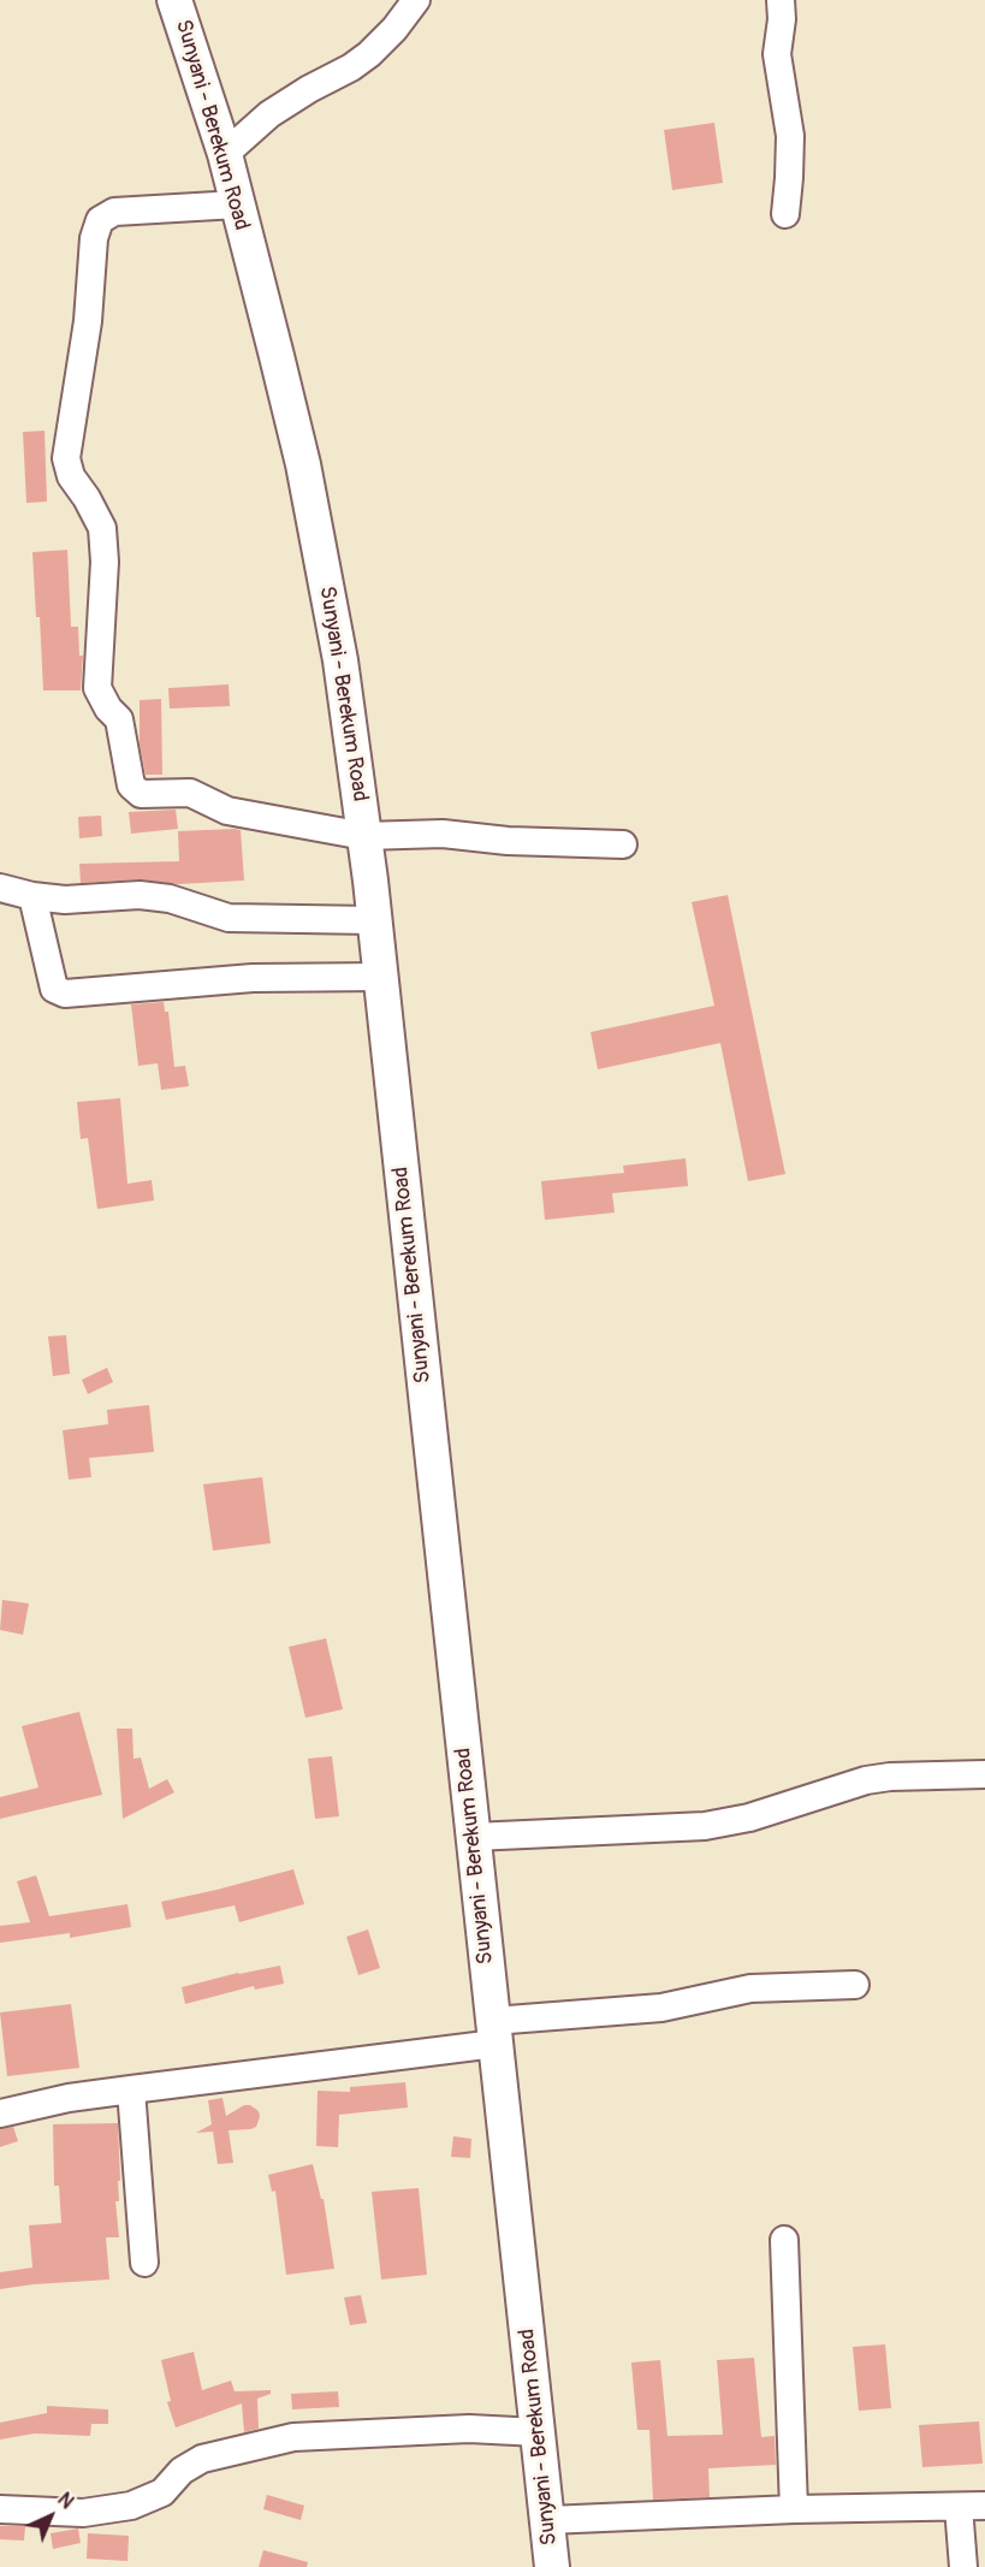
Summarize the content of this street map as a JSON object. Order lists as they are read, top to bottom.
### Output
{
  "streets": {
    "main road": ["Sunyani - Berekum Road"]
  },
  "north": "top right"
}
